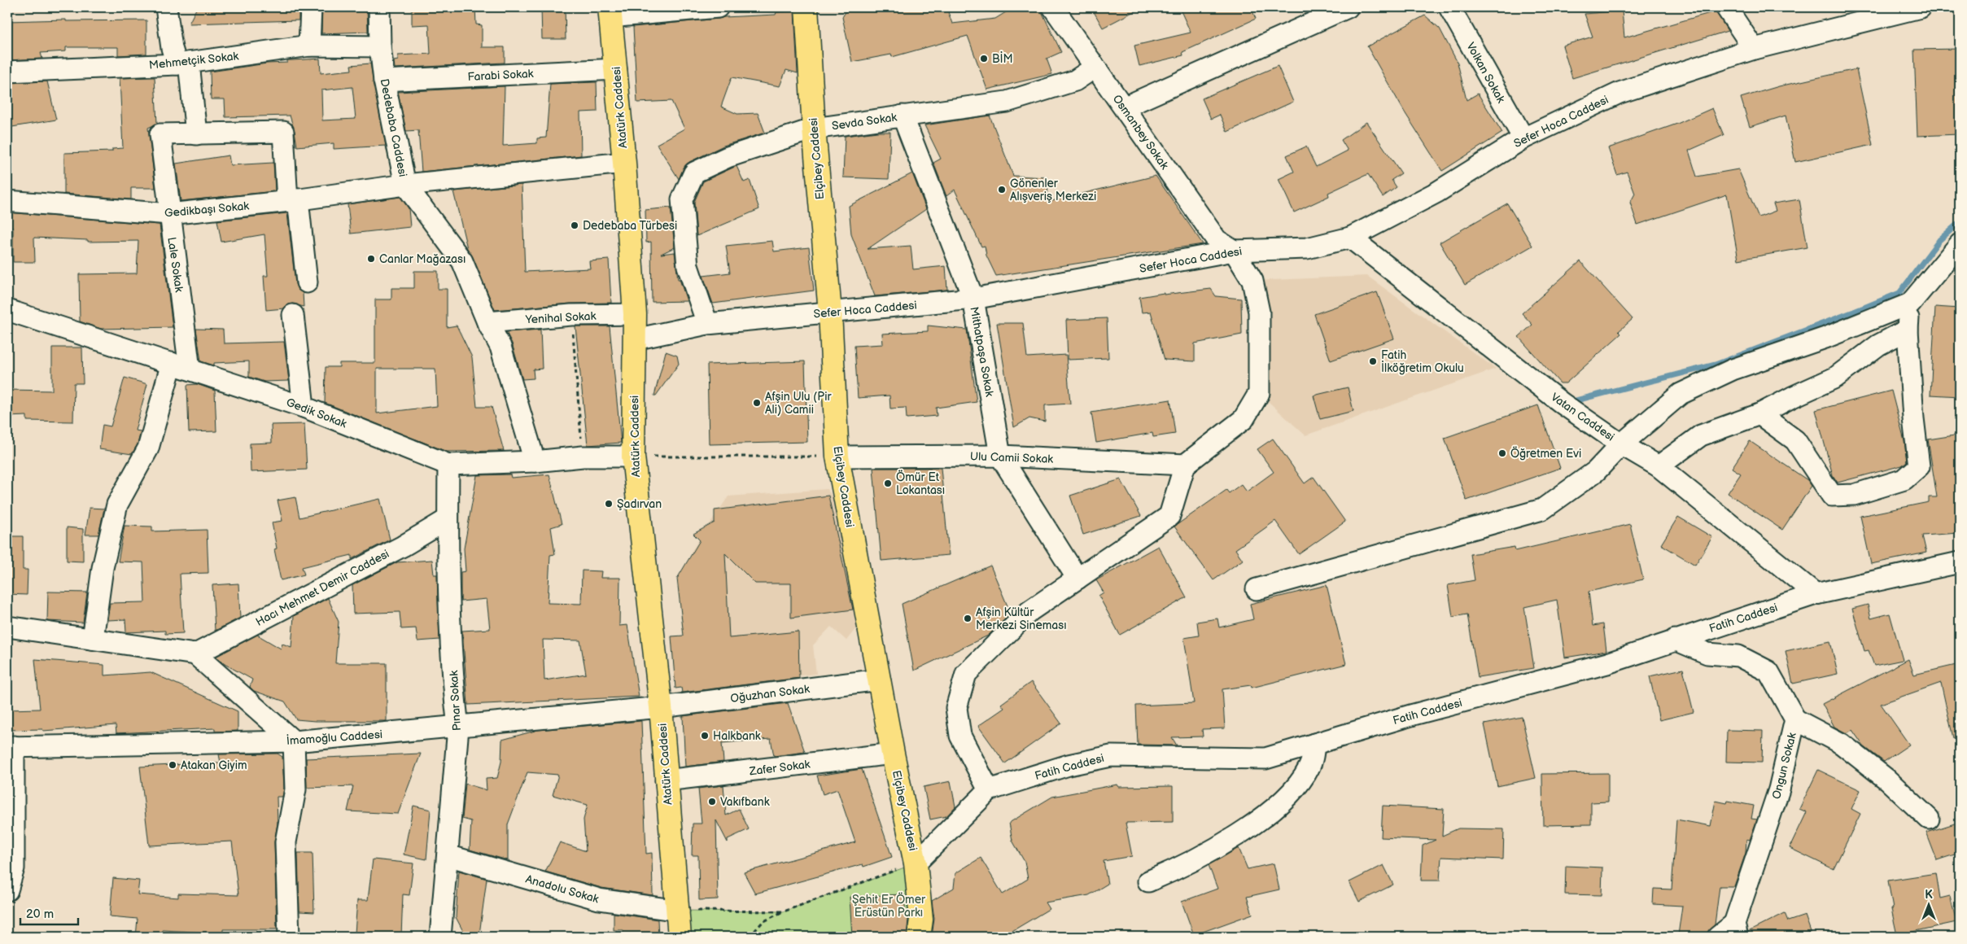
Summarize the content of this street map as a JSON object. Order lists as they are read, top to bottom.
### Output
{
  "streets": {
    "main road": ["Atatürk Caddesi", "Elçibey Caddesi"],
    "street": [
      "Mehmetçik Sokak",
      "Volkan Sokak",
      "Farabi Sokak",
      "Sevda Sokak",
      "Sefer Hoca Caddesi",
      "Dedebaba Caddesi",
      "Osmanbey Sokak",
      "Gedikbaşı Sokak",
      "Lale Sokak",
      "Yenihal Sokak",
      "Mithatpaşa Sokak",
      "Gedik Sokak",
      "Vatan Caddesi",
      "Ulu Camii Sokak",
      "Hacı Mehmet Demir Caddesi",
      "Fatih Caddesi",
      "Oğuzhan Sokak",
      "Pınar Sokak",
      "İmamoğlu Caddesi",
      "Ongun Sokak",
      "Zafer Sokak",
      "Anadolu Sokak"
    ]
  },
  "crossings": [
    ["Mehmetçik Sokak", "Dedebaba Caddesi"],
    ["Volkan Sokak", "Sefer Hoca Caddesi"],
    ["Farabi Sokak", "Atatürk Caddesi"],
    ["Farabi Sokak", "Dedebaba Caddesi"],
    ["Atatürk Caddesi", "Sefer Hoca Caddesi"],
    ["Atatürk Caddesi", "Gedikbaşı Sokak"],
    ["Atatürk Caddesi", "Yenihal Sokak"],
    ["Atatürk Caddesi", "Gedik Sokak"],
    ["Atatürk Caddesi", "Oğuzhan Sokak"],
    ["Atatürk Caddesi", "İmamoğlu Caddesi"],
    ["Atatürk Caddesi", "Zafer Sokak"],
    ["Atatürk Caddesi", "Anadolu Sokak"],
    ["Sevda Sokak", "Sefer Hoca Caddesi"],
    ["Sevda Sokak", "Osmanbey Sokak"],
    ["Sevda Sokak", "Elçibey Caddesi"],
    ["Sevda Sokak", "Mithatpaşa Sokak"],
    ["Sefer Hoca Caddesi", "Osmanbey Sokak"],
    ["Sefer Hoca Caddesi", "Elçibey Caddesi"],
    ["Sefer Hoca Caddesi", "Mithatpaşa Sokak"],
    ["Sefer Hoca Caddesi", "Vatan Caddesi"],
    ["Dedebaba Caddesi", "Gedikbaşı Sokak"],
    ["Dedebaba Caddesi", "Yenihal Sokak"],
    ["Dedebaba Caddesi", "Gedik Sokak"],
    ["Elçibey Caddesi", "Ulu Camii Sokak"],
    ["Elçibey Caddesi", "Fatih Caddesi"],
    ["Elçibey Caddesi", "Oğuzhan Sokak"],
    ["Elçibey Caddesi", "Zafer Sokak"],
    ["Gedikbaşı Sokak", "Lale Sokak"],
    ["Lale Sokak", "Gedik Sokak"],
    ["Mithatpaşa Sokak", "Ulu Camii Sokak"],
    ["Gedik Sokak", "Pınar Sokak"],
    ["Vatan Caddesi", "Fatih Caddesi"],
    ["Hacı Mehmet Demir Caddesi", "Pınar Sokak"],
    ["Fatih Caddesi", "Ongun Sokak"],
    ["Oğuzhan Sokak", "İmamoğlu Caddesi"],
    ["Pınar Sokak", "İmamoğlu Caddesi"],
    ["Pınar Sokak", "Anadolu Sokak"]
  ],
  "parks": ["Şehit Er Ömer Erüstün Parkı"],
  "places": [
    "BİM",
    "Gönenler Alışveriş Merkezi",
    "Dedebaba Türbesi",
    "Canlar Mağazası",
    "Fatih İlköğretim Okulu",
    "Afşin Ulu (Pir Ali) Camii",
    "Öğretmen Evi",
    "Ömür Et Lokantası",
    "Şadırvan",
    "Afşin Kültür Merkezi Sineması",
    "Halkbank",
    "Atakan Giyim",
    "Vakıfbank"
  ],
  "scale_bar": "20 m",
  "north": "top"
}
